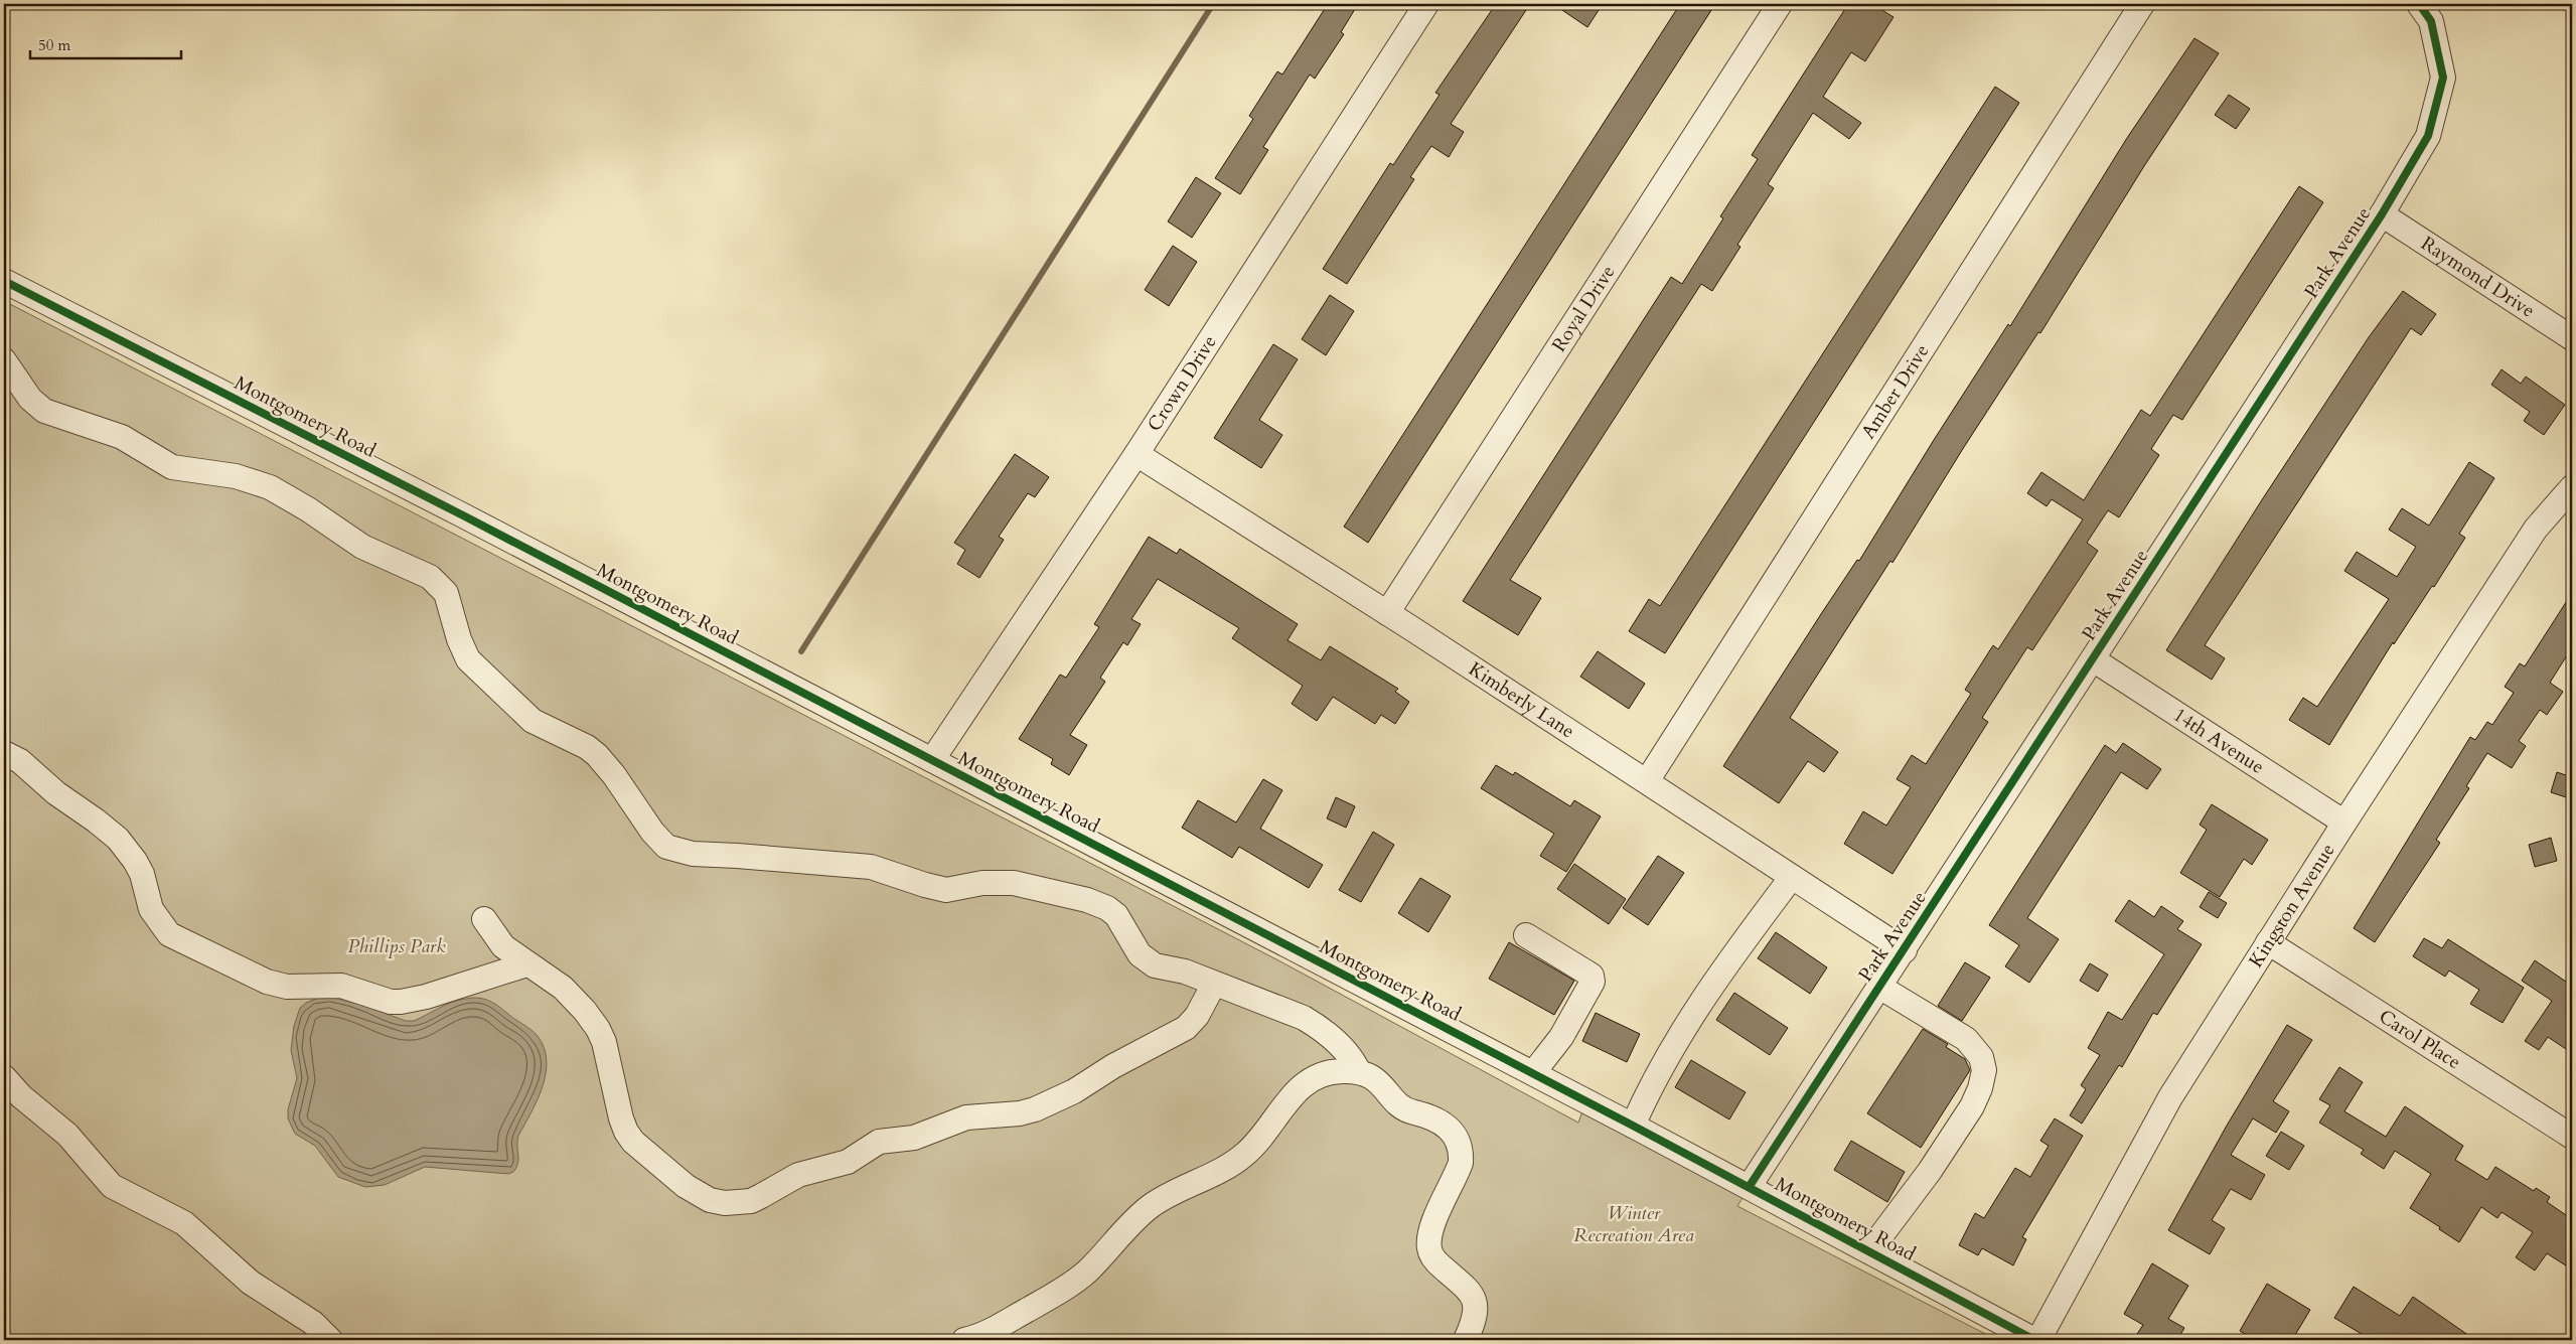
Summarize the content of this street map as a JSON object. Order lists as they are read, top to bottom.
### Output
{
  "streets": {
    "street": [
      "Park Avenue",
      "Raymond Drive",
      "Royal Drive",
      "Crown Drive",
      "Amber Drive",
      "Montgomery Road",
      "Kimberly Lane",
      "14th Avenue",
      "Kingston Avenue",
      "Carol Place"
    ]
  },
  "crossings": [
    ["Park Avenue", "Raymond Drive"],
    ["Park Avenue", "Montgomery Road"],
    ["Park Avenue", "Kimberly Lane"],
    ["Park Avenue", "14th Avenue"],
    ["Royal Drive", "Kimberly Lane"],
    ["Crown Drive", "Montgomery Road"],
    ["Crown Drive", "Kimberly Lane"],
    ["Amber Drive", "Kimberly Lane"],
    ["14th Avenue", "Kingston Avenue"],
    ["Kingston Avenue", "Carol Place"]
  ],
  "parks": ["Phillips Park", "Winter Recreation Area"],
  "scale_bar": "50 m"
}
